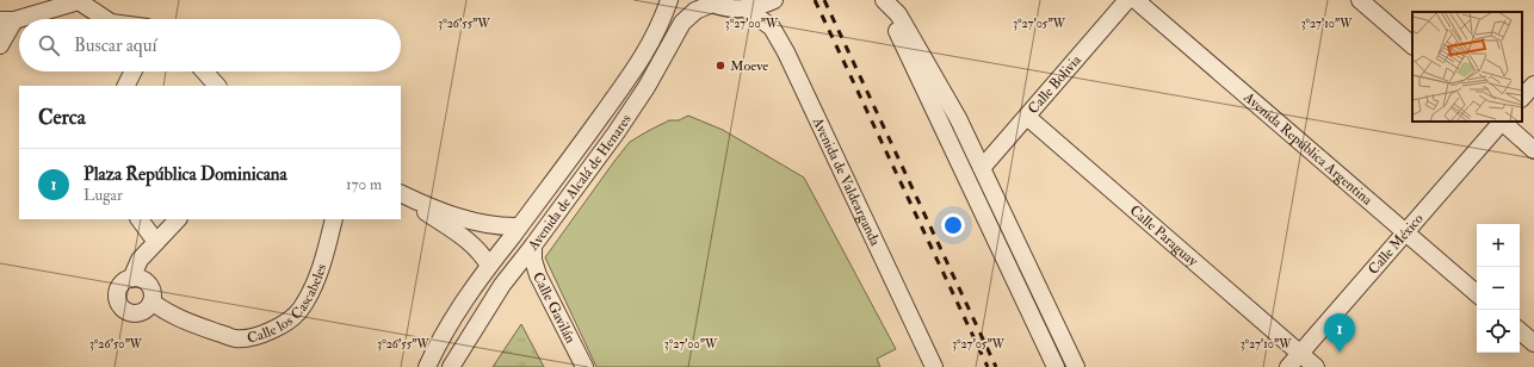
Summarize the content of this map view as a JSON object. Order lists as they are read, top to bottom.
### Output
{
  "streets": {
    "street": [
      "Calle Bolivia",
      "Avenida República Argentina",
      "Avenida de Alcalá de Henares",
      "Avenida de Valdearganda",
      "Calle Paraguay",
      "Calle México",
      "Calle los Cascabeles",
      "Calle Gavilán"
    ]
  },
  "crossings": [
    ["Calle Bolivia", "Calle Paraguay"],
    ["Avenida República Argentina", "Calle México"],
    ["Avenida de Alcalá de Henares", "Calle Gavilán"],
    ["Calle Paraguay", "Calle México"]
  ],
  "places": ["Moeve"],
  "page": {
    "search": "Buscar aquí",
    "heading": "Cerca",
    "list": [
      {
        "mark": "1",
        "name": "Plaza República Dominicana",
        "note": "Lugar",
        "value": "170 m"
      }
    ],
    "map_buttons": ["+", "−"],
    "pins": "1"
  },
  "coordinates": [
    "3°26'55\"W",
    "3°27'00\"W",
    "3°27'05\"W",
    "3°27'10\"W",
    "3°26'50\"W"
  ]
}
